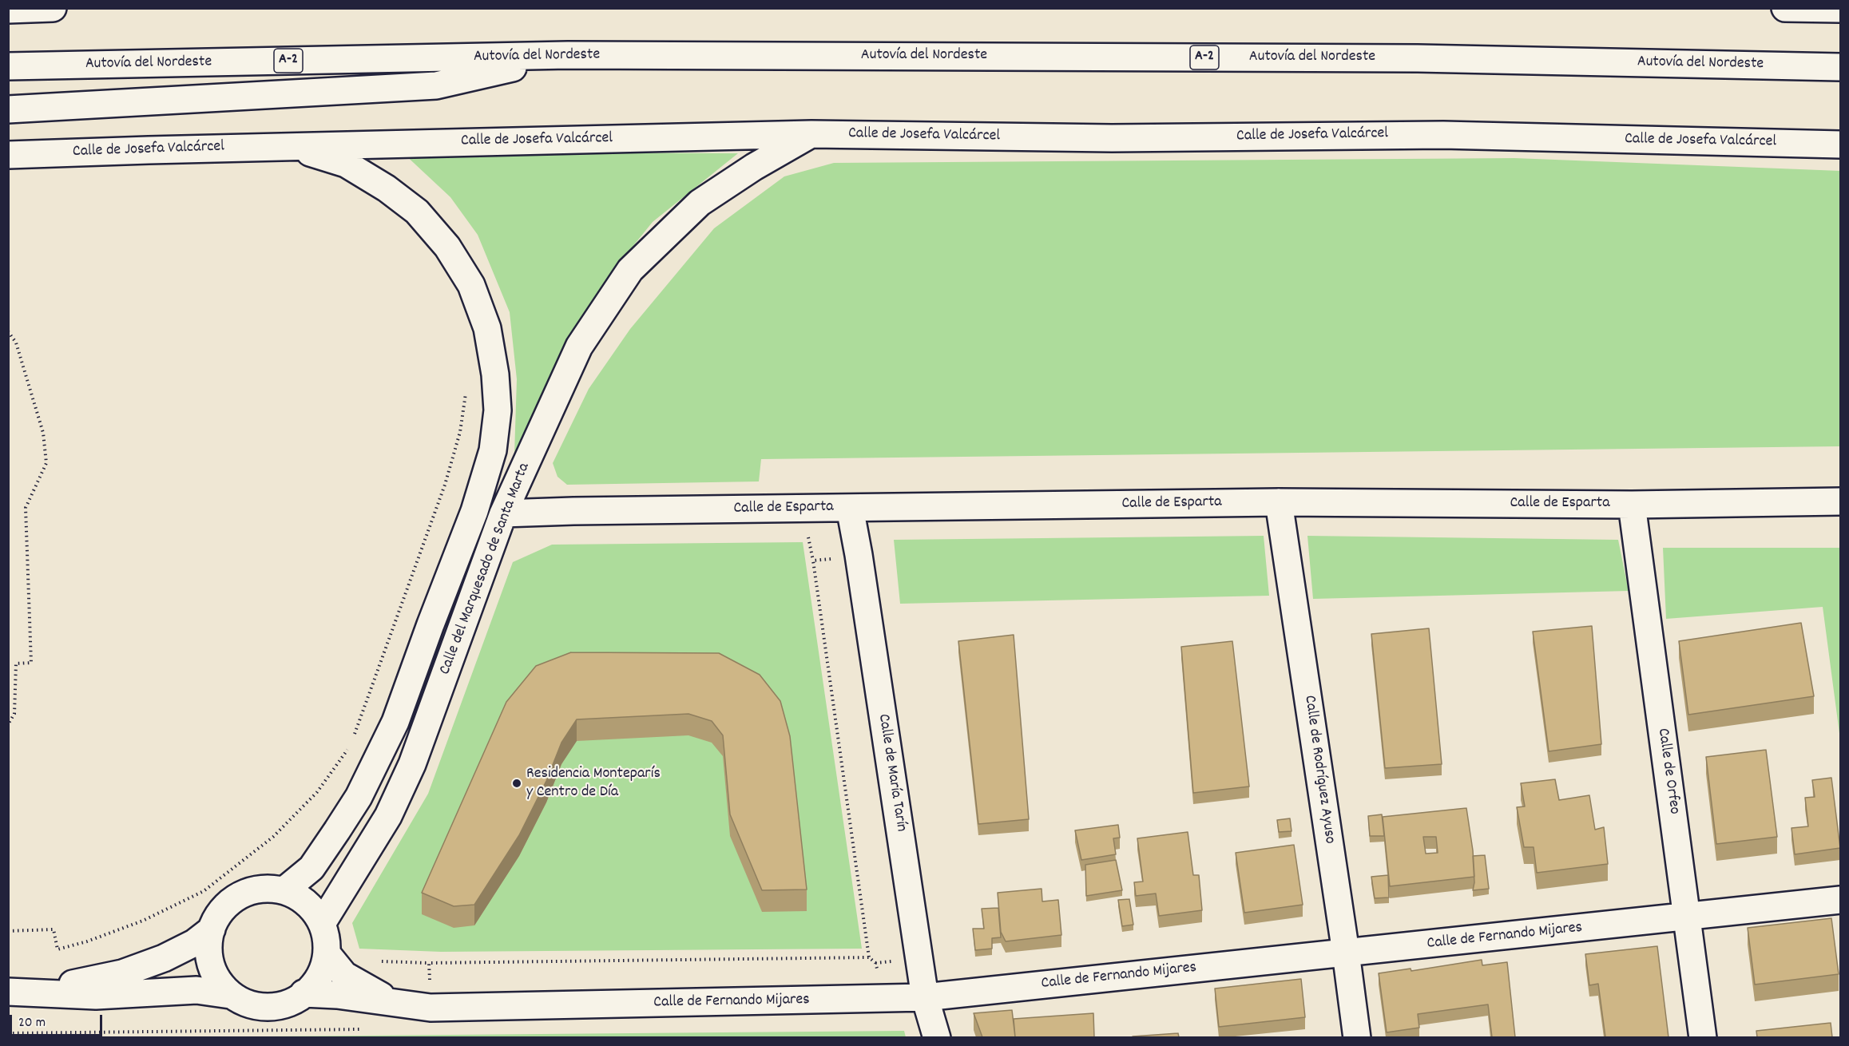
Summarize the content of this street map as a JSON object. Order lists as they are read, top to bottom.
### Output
{
  "streets": {
    "main road": [
      "Autovía del Nordeste",
      "A-2",
      "Calle de Josefa Valcárcel",
      "Calle de Esparta",
      "Calle del Marquesado de Santa Marta",
      "Calle de Rodríguez Ayuso",
      "Calle de Orfeo",
      "Calle de María Tarín",
      "Calle de Fernando Mijares"
    ]
  },
  "crossings": [
    ["Calle de Josefa Valcárcel", "Calle del Marquesado de Santa Marta"],
    ["Calle de Esparta", "Calle del Marquesado de Santa Marta"],
    ["Calle de Esparta", "Calle de Rodríguez Ayuso"],
    ["Calle de Esparta", "Calle de Orfeo"],
    ["Calle de Esparta", "Calle de María Tarín"],
    ["Calle del Marquesado de Santa Marta", "Calle de Fernando Mijares"],
    ["Calle de Rodríguez Ayuso", "Calle de Fernando Mijares"],
    ["Calle de Orfeo", "Calle de Fernando Mijares"],
    ["Calle de María Tarín", "Calle de Fernando Mijares"]
  ],
  "places": ["Residencia Monteparís y Centro de Día"],
  "scale_bar": "20 m"
}
